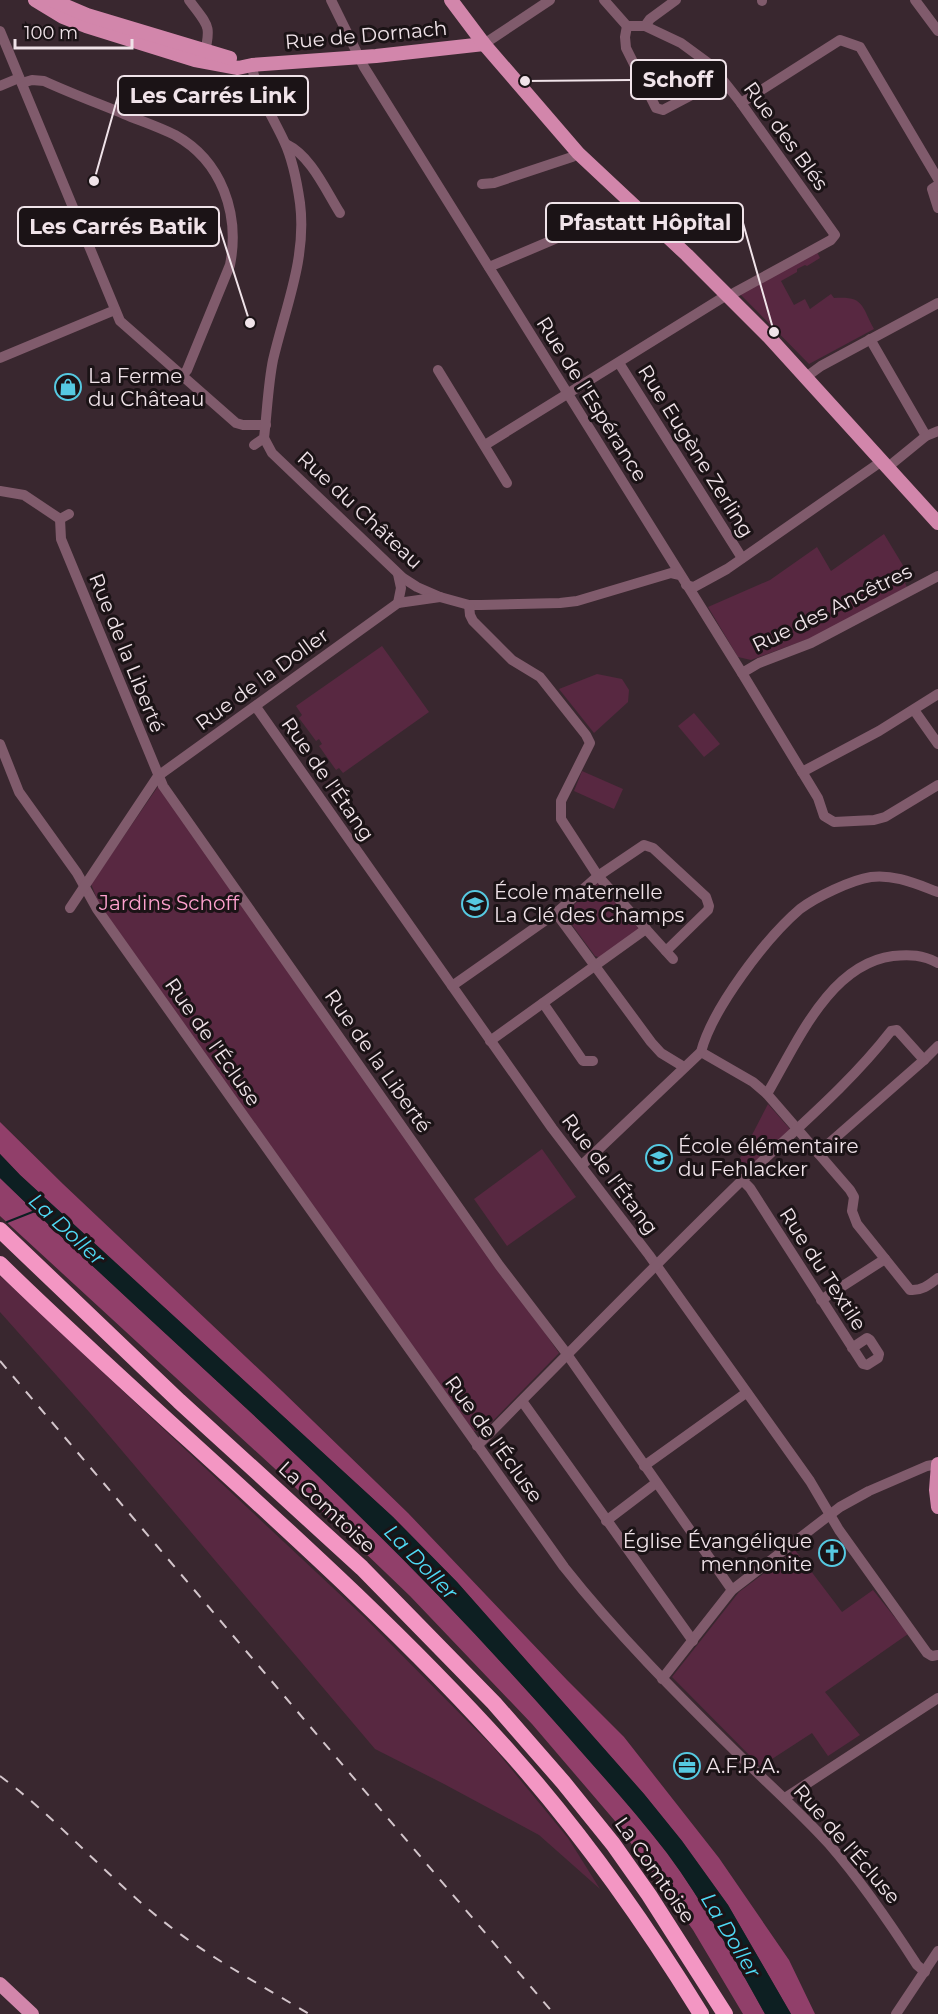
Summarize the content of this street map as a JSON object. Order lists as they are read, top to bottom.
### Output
{
  "streets": {
    "highway": ["La Comtoise"],
    "main road": ["Rue de Dornach"],
    "street": [
      "Rue des Blés",
      "Rue de l'Espérance",
      "Rue Eugène Zerling",
      "Rue du Château",
      "Rue des Ancêtres",
      "Rue de la Liberté",
      "Rue de la Doller",
      "Rue de l'Étang",
      "Rue de l'Écluse",
      "Rue du Textile"
    ]
  },
  "crossings": [
    ["Rue de Dornach", "Rue de l'Espérance"],
    ["Rue de l'Espérance", "Rue du Château"],
    ["Rue de l'Espérance", "Rue des Ancêtres"],
    ["Rue du Château", "Rue de la Doller"],
    ["Rue de la Liberté", "Rue de la Doller"],
    ["Rue de la Doller", "Rue de l'Étang"],
    ["Rue de la Doller", "Rue de l'Écluse"]
  ],
  "water": ["La Doller"],
  "parks": ["Jardins Schoff"],
  "places": {
    "other": [
      "Schoff",
      "Les Carrés Link",
      "Les Carrés Batik",
      "Pfastatt Hôpital"
    ],
    "shop": ["La Ferme du Château"],
    "school or university": ["École maternelle La Clé des Champs", "École élémentaire du Fehlacker"],
    "church": ["Église Évangélique mennonite"],
    "office": ["A.F.P.A."]
  },
  "scale_bar": "100 m"
}
